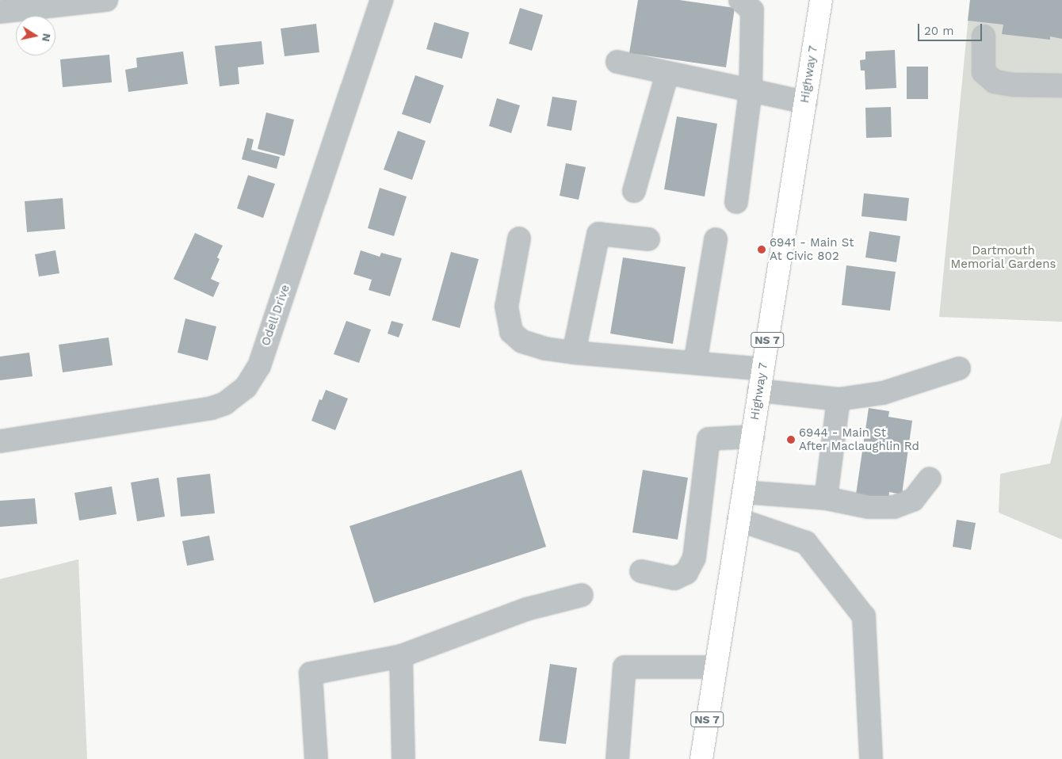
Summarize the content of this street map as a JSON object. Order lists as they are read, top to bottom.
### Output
{
  "streets": {
    "main road": ["Highway 7", "NS 7"],
    "street": ["Odell Drive"]
  },
  "parks": ["Dartmouth Memorial Gardens"],
  "places": ["6941 - Main St At Civic 802", "6944 - Main St After Maclaughlin Rd"],
  "scale_bar": "20 m",
  "north": "right"
}
